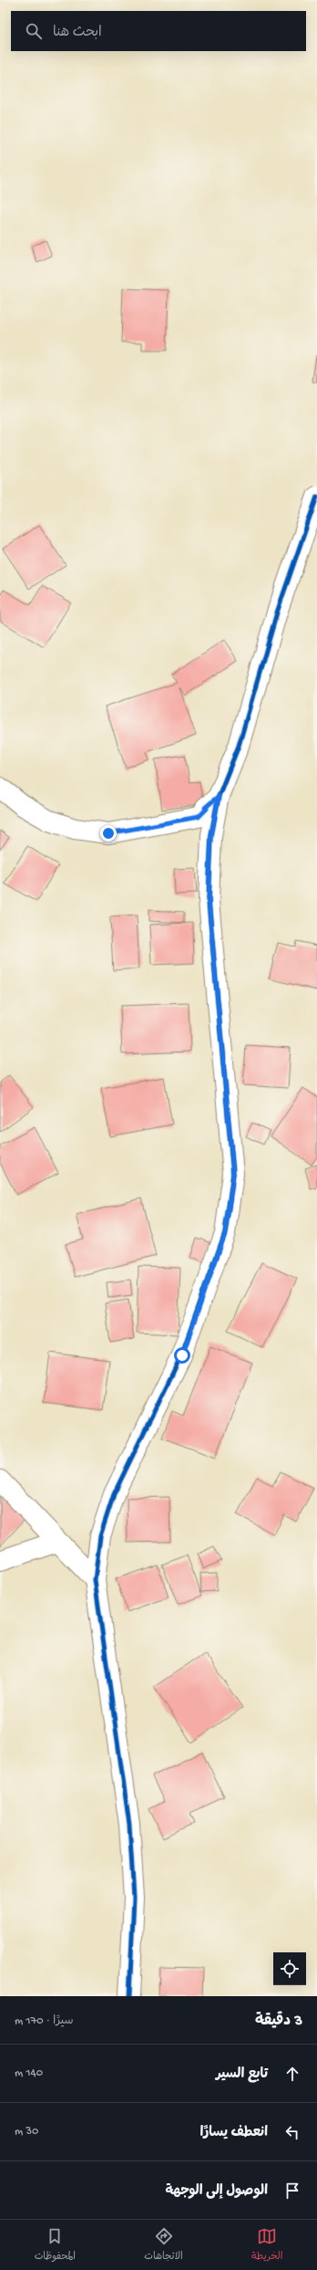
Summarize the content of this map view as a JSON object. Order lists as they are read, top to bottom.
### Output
{
  "page": {
    "search": "ابحث هنا",
    "heading": ["3 دقيقة", "سيرًا · 170 m"],
    "list": [
      ["تابع السير", "140 m"],
      ["انعطف يسارًا", "30 m"],
      "الوصول إلى الوجهة"
    ],
    "nav": ["الخريطة", "الاتجاهات", "المحفوظات"]
  }
}
